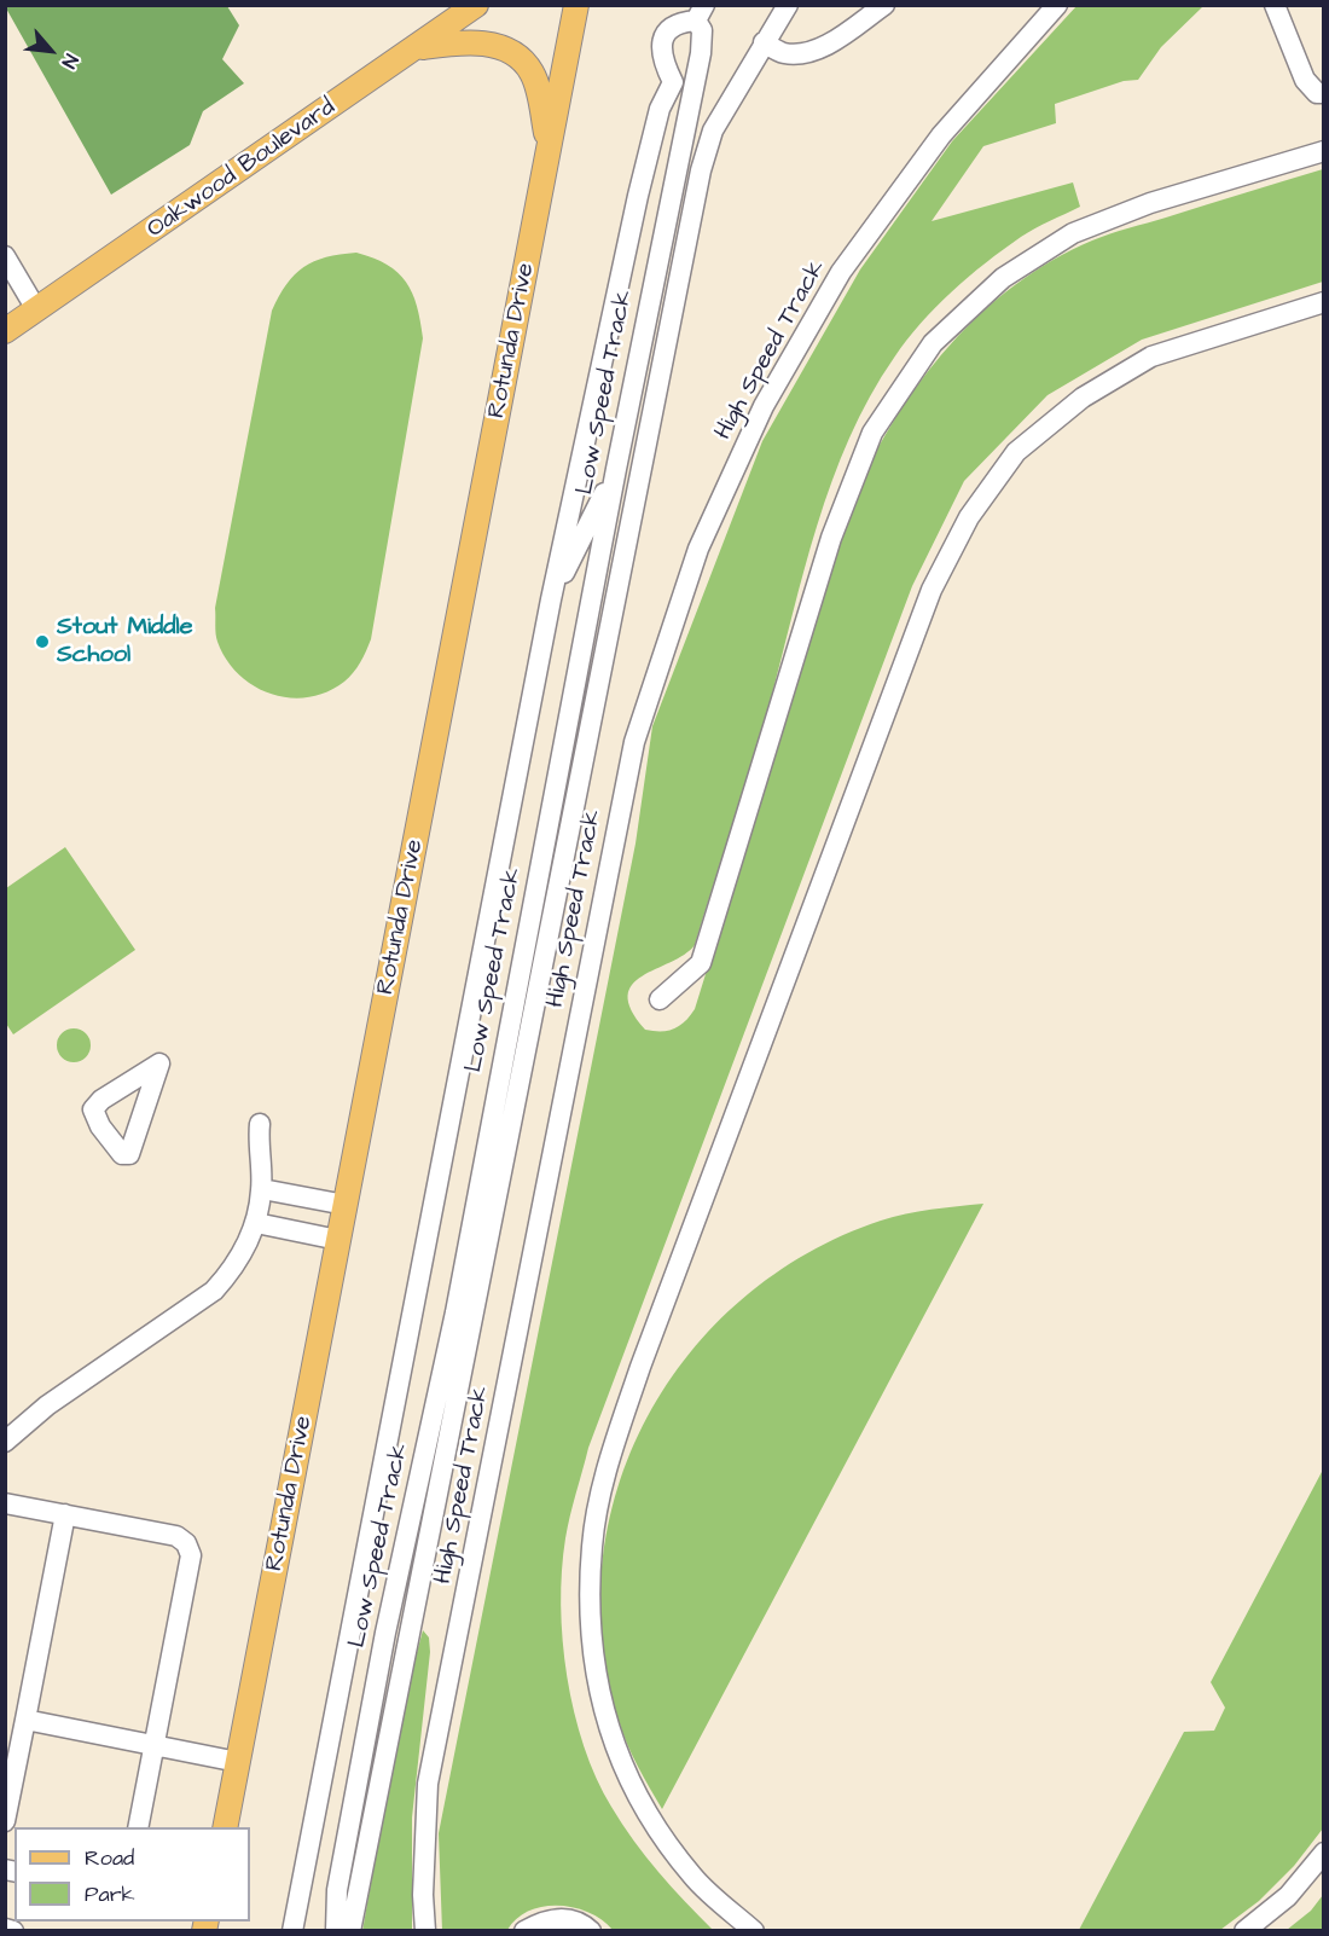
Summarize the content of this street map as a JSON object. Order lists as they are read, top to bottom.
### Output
{
  "streets": {
    "main road": ["Oakwood Boulevard", "Rotunda Drive"],
    "street": ["High Speed Track", "Low Speed Track"]
  },
  "places": ["Stout Middle School"],
  "legend": ["Road", "Park"],
  "north": "bottom right"
}
